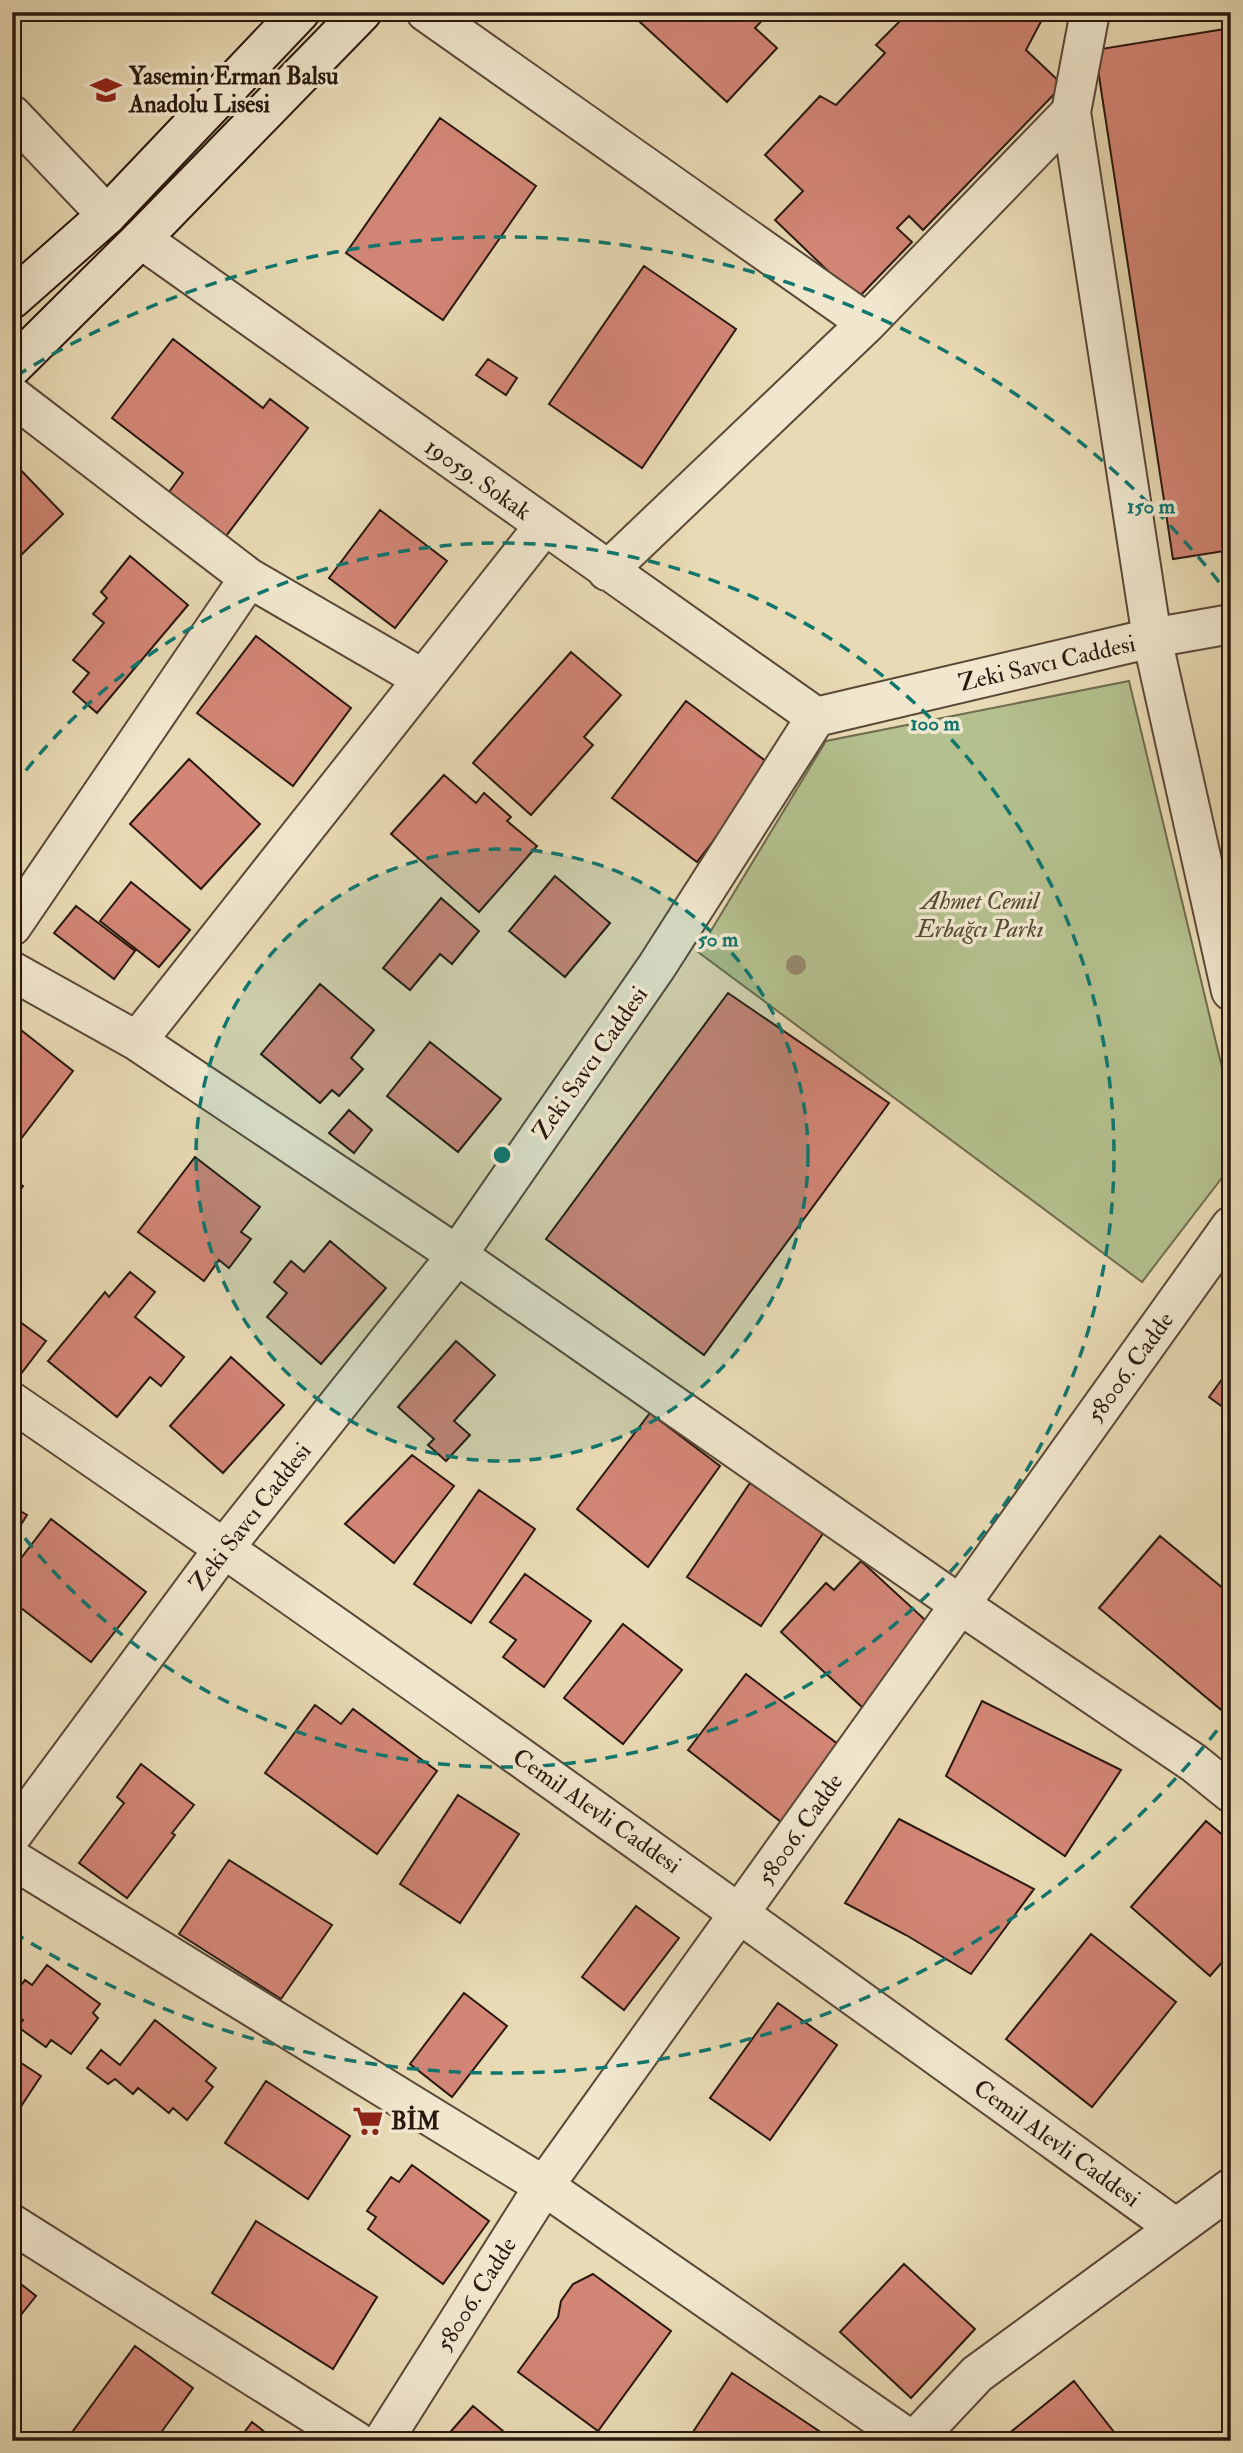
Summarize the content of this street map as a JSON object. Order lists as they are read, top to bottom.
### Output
{
  "streets": {
    "street": [
      "19059. Sokak",
      "Zeki Savcı Caddesi",
      "58006. Cadde",
      "Cemil Alevli Caddesi"
    ]
  },
  "crossings": [
    ["19059. Sokak", "Zeki Savcı Caddesi"],
    ["Zeki Savcı Caddesi", "Cemil Alevli Caddesi"],
    ["58006. Cadde", "Cemil Alevli Caddesi"]
  ],
  "parks": ["Ahmet Cemil Erbağcı Parkı"],
  "places": {
    "school or university": ["Yasemin Erman Balsu Anadolu Lisesi"],
    "supermarket": ["BİM"]
  },
  "rings": ["150 m", "100 m", "50 m"]
}
